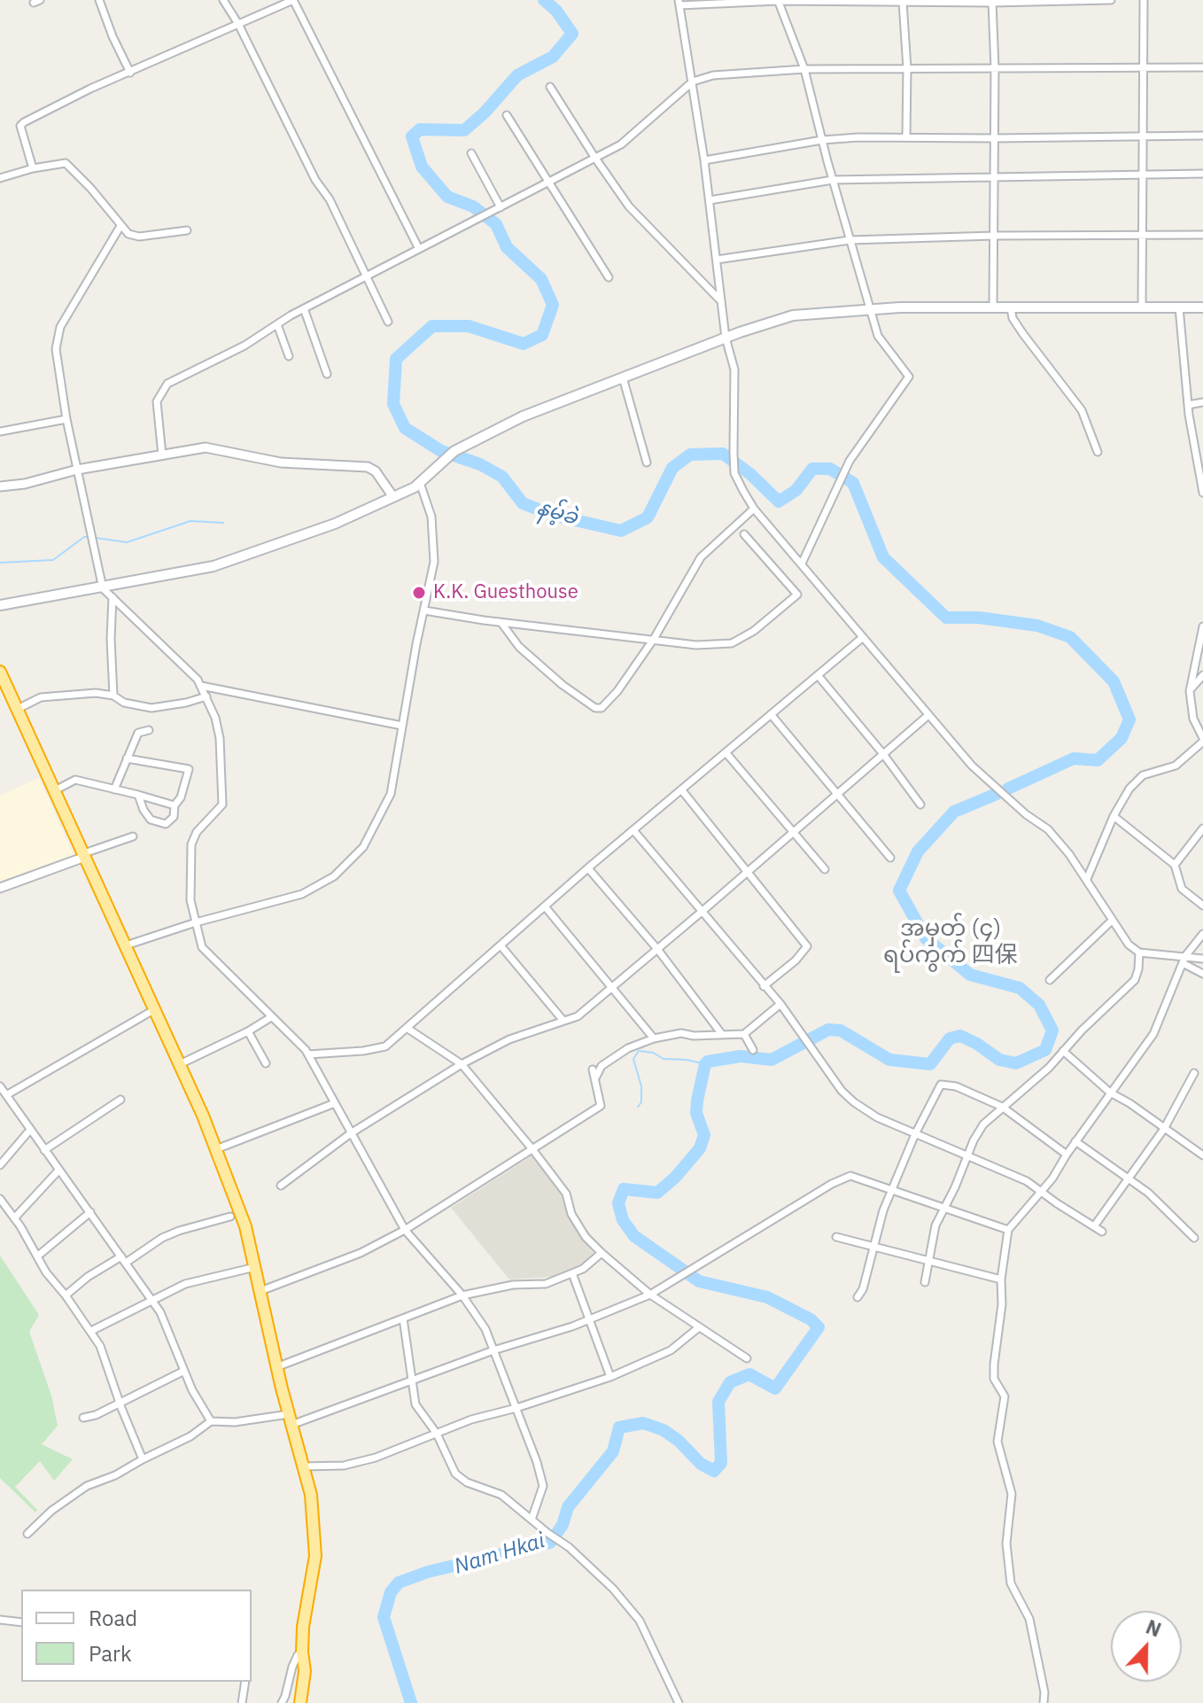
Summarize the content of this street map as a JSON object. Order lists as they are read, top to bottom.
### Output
{
  "districts": ["အမှတ် (၄) ရပ်ကွက် 四保"],
  "water": ["နမ့်ခဲ", "Nam Hkai"],
  "places": ["K.K. Guesthouse"],
  "legend": ["Road", "Park"],
  "north": "top"
}
